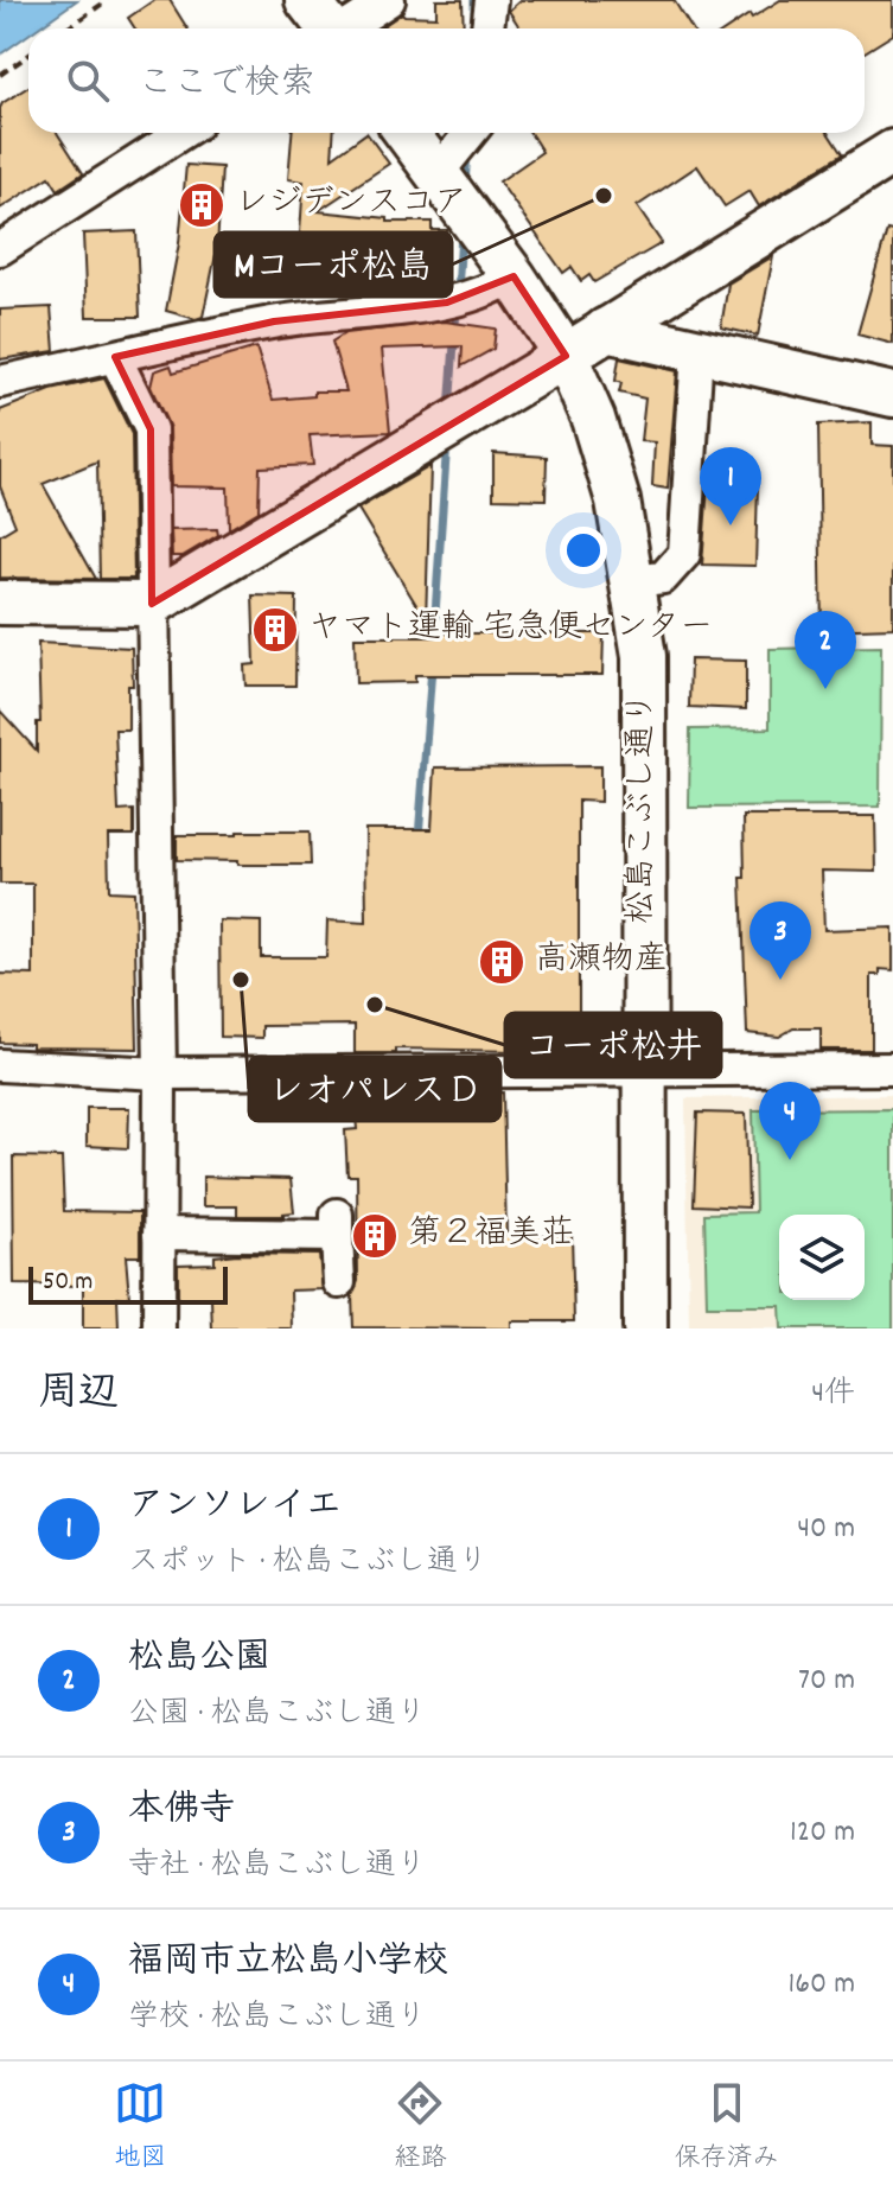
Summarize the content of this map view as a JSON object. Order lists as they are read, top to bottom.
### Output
{
  "streets": {
    "street": ["松島こぶし通り"]
  },
  "places": {
    "other": ["Mコーポ松島", "レオパレスＤ", "コーポ松井"],
    "building": [
      "レジデンスコア",
      "ヤマト運輸 宅急便センター",
      "高瀬物産",
      "第２福美荘"
    ]
  },
  "scale_bar": "50 m",
  "page": {
    "search": "ここで検索",
    "pins": [
      "1",
      "2",
      "3",
      "4"
    ],
    "scale": "50 m",
    "heading": ["周辺", "4件"],
    "list": [
      {
        "mark": "1",
        "name": "アンソレイエ",
        "note": "スポット · 松島こぶし通り",
        "value": "40 m"
      },
      {
        "mark": "2",
        "name": "松島公園",
        "note": "公園 · 松島こぶし通り",
        "value": "70 m"
      },
      {
        "mark": "3",
        "name": "本佛寺",
        "note": "寺社 · 松島こぶし通り",
        "value": "120 m"
      },
      {
        "mark": "4",
        "name": "福岡市立松島小学校",
        "note": "学校 · 松島こぶし通り",
        "value": "160 m"
      }
    ],
    "nav": ["地図", "経路", "保存済み"]
  }
}
